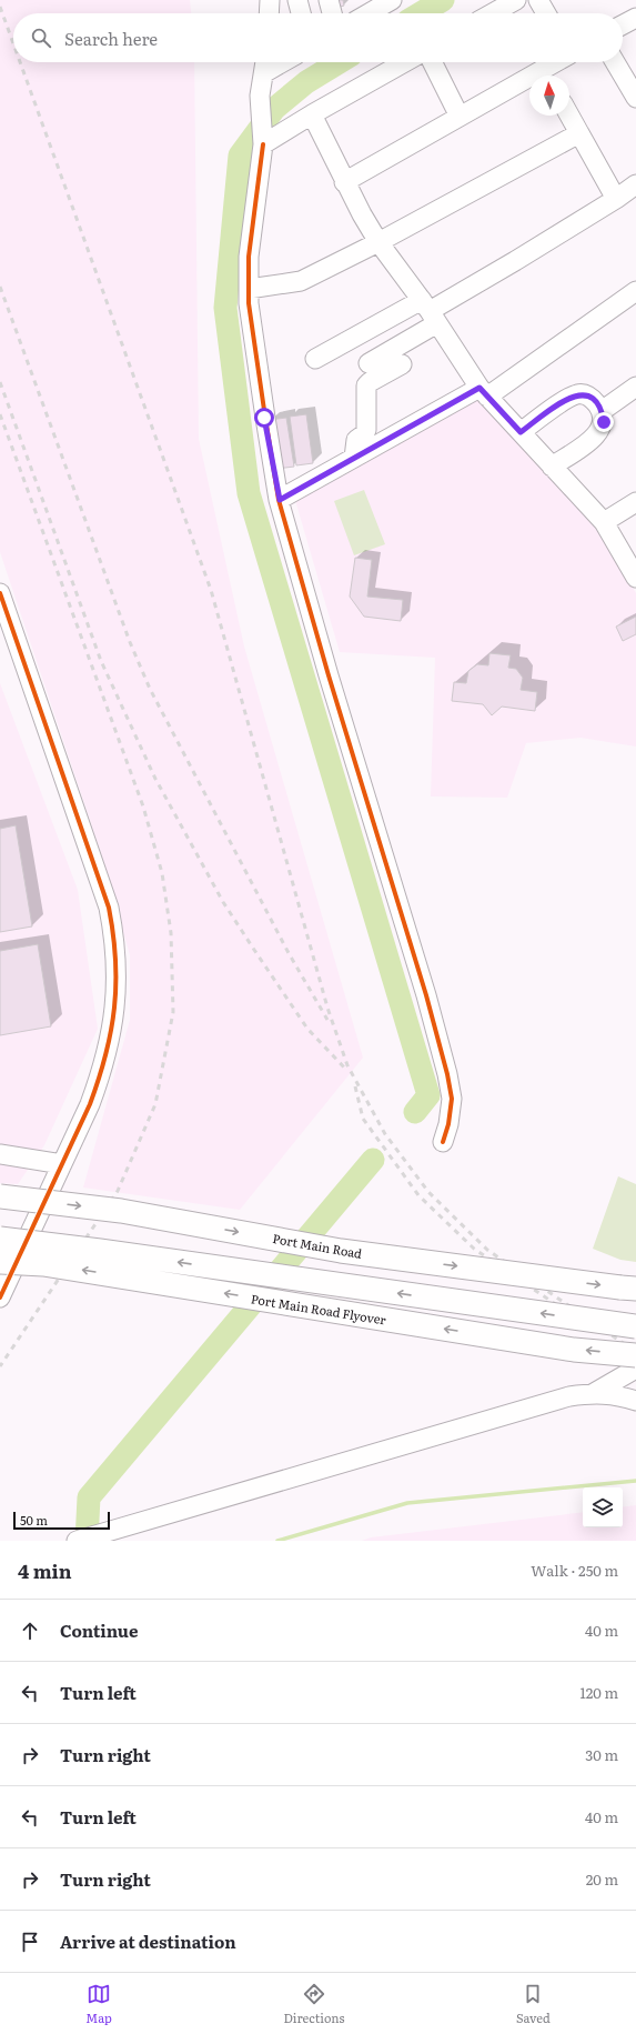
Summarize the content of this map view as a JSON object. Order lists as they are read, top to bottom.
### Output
{
  "streets": {
    "main road": ["Port Main Road", "Port Main Road Flyover"]
  },
  "one_way": ["Port Main Road", "Port Main Road Flyover"],
  "scale_bar": "50 m",
  "north": "top",
  "page": {
    "search": "Search here",
    "scale": "50 m",
    "heading": ["4 min", "Walk · 250 m"],
    "list": [
      ["Continue", "40 m"],
      ["Turn left", "120 m"],
      ["Turn right", "30 m"],
      ["Turn left", "40 m"],
      ["Turn right", "20 m"],
      "Arrive at destination"
    ],
    "nav": ["Map", "Directions", "Saved"]
  }
}
